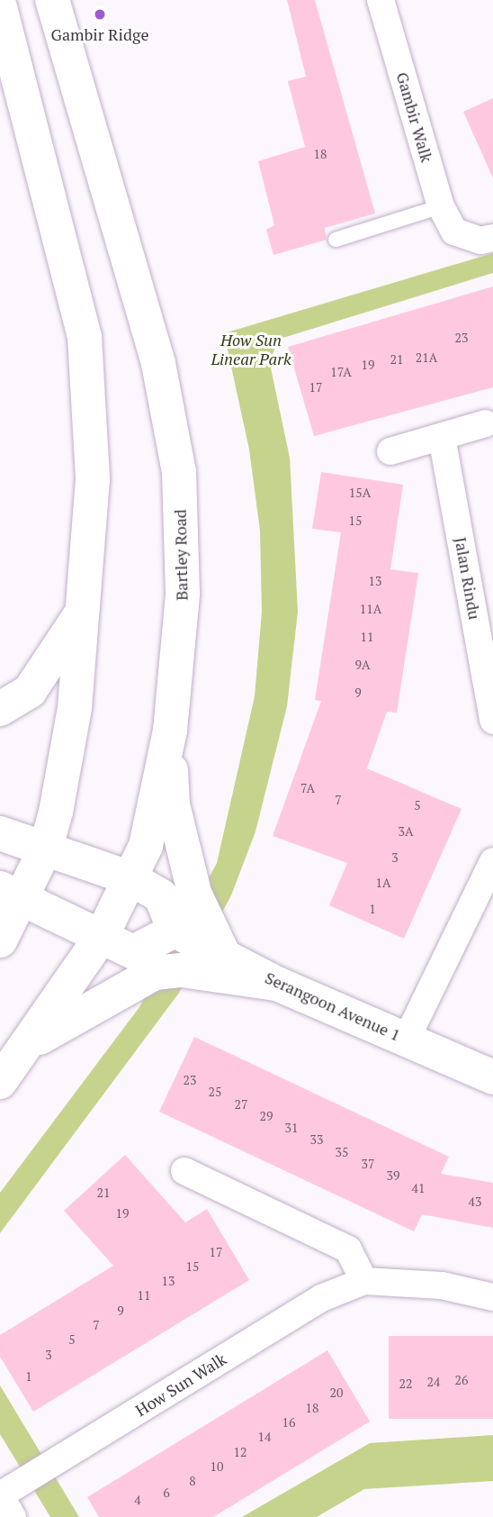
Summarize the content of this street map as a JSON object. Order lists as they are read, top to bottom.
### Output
{
  "streets": {
    "main road": ["Bartley Road", "Serangoon Avenue 1"],
    "street": ["Gambir Walk", "Jalan Rindu", "How Sun Walk"]
  },
  "parks": ["How Sun Linear Park"],
  "places": ["Gambir Ridge"],
  "house_numbers": [
    "18",
    "23",
    "21A",
    "21",
    "19",
    "17A",
    "17",
    "15A",
    "15",
    "13",
    "11A",
    "11",
    "9A",
    "9",
    "7A",
    "7",
    "5",
    "3A",
    "3",
    "1A",
    "1",
    "23",
    "25",
    "27",
    "29",
    "31",
    "33",
    "35",
    "37",
    "39",
    "41",
    "21",
    "43",
    "19",
    "17",
    "15",
    "13",
    "11",
    "9",
    "7",
    "5",
    "3",
    "1",
    "26",
    "24",
    "22",
    "20",
    "18",
    "16",
    "14",
    "12",
    "10",
    "8",
    "6",
    "4"
  ]
}
